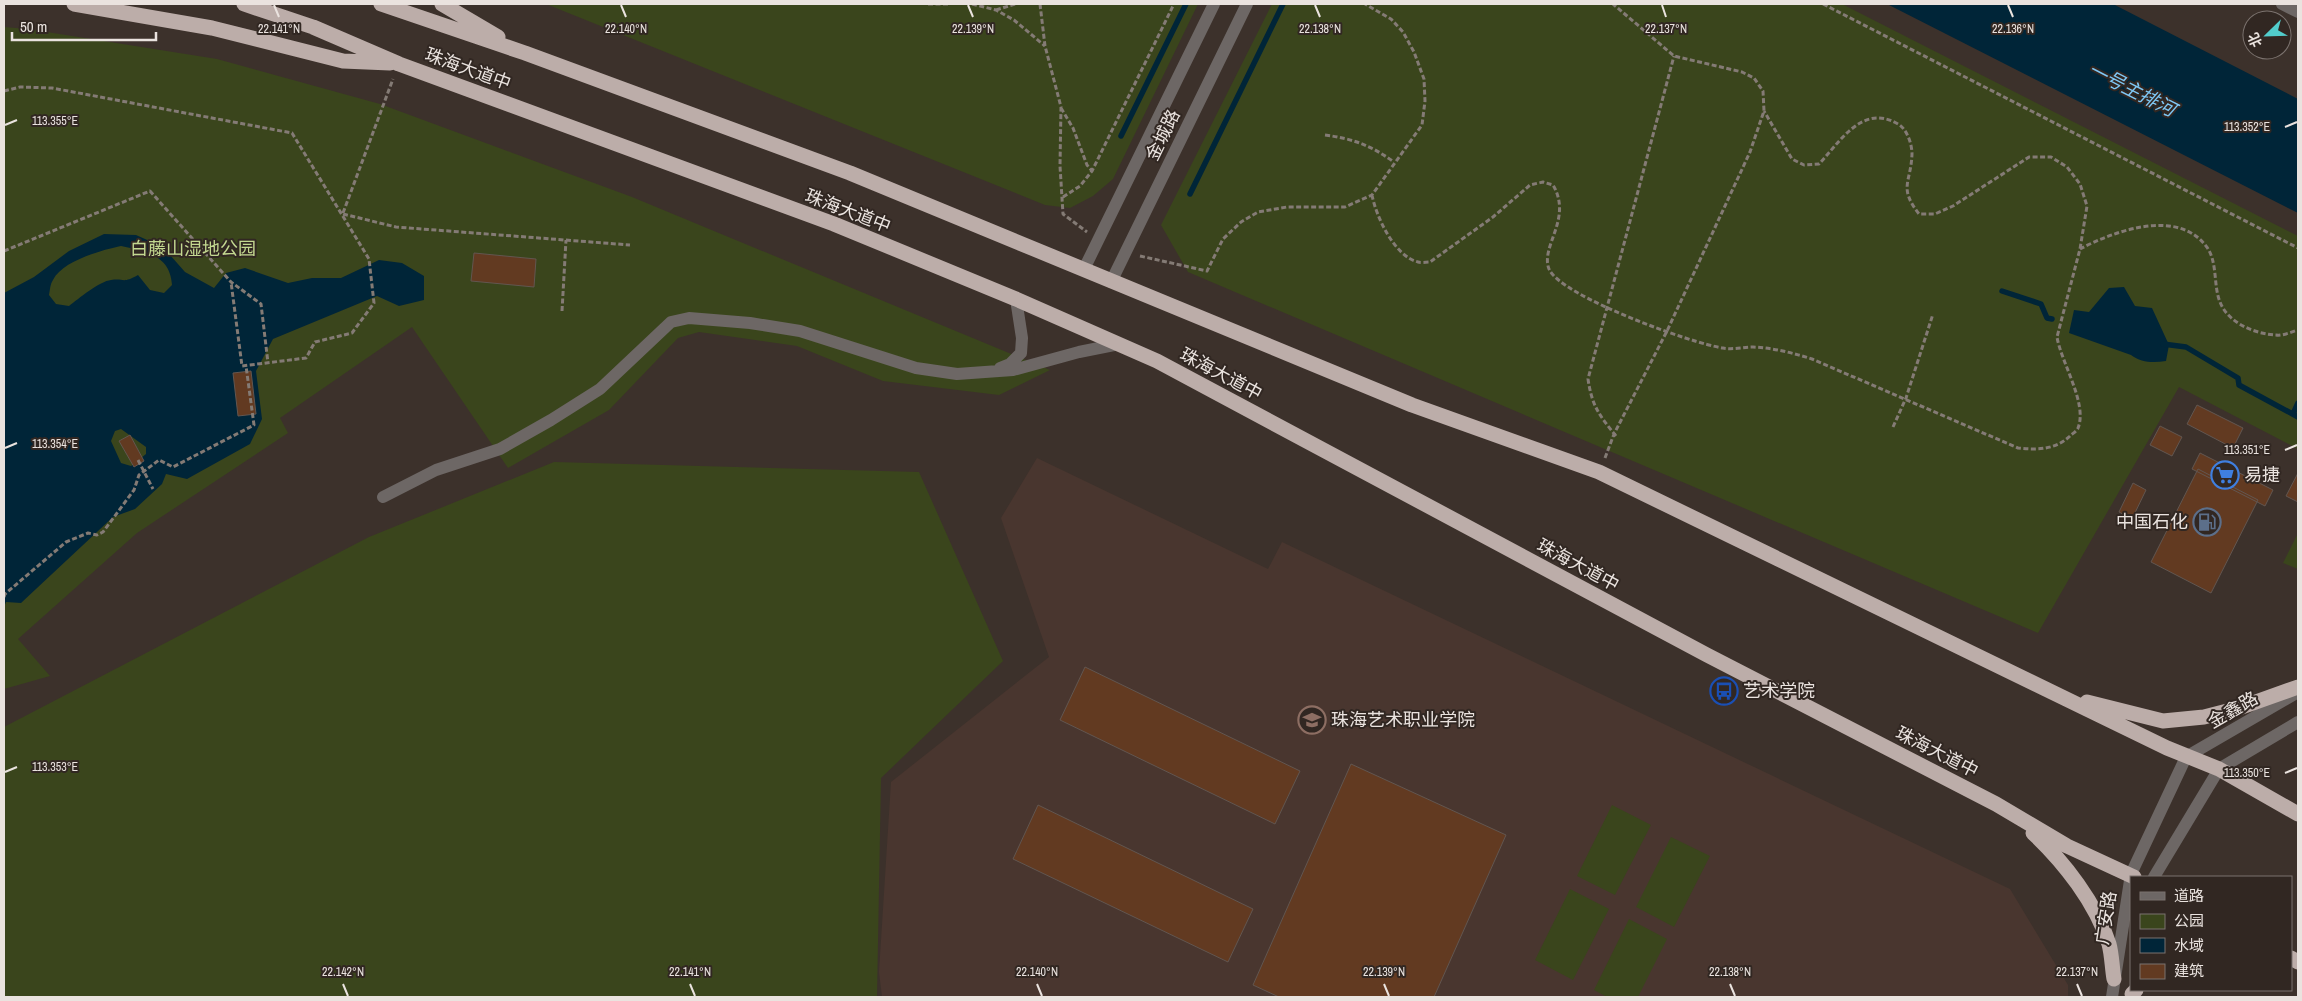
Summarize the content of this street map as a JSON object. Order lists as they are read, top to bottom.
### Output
{
  "streets": {
    "highway": ["珠海大道中"],
    "street": ["金城路", "金鑫路", "广安路"]
  },
  "crossings": [
    ["珠海大道中", "金城路"],
    ["珠海大道中", "金鑫路"],
    ["珠海大道中", "广安路"],
    ["金鑫路", "广安路"]
  ],
  "water": ["一号主排河"],
  "parks": ["白藤山湿地公园"],
  "places": {
    "supermarket": ["易捷"],
    "fuel station": ["中国石化"],
    "bus stop": ["艺术学院"],
    "school or university": ["珠海艺术职业学院"]
  },
  "legend": [
    "道路",
    "公园",
    "水域",
    "建筑"
  ],
  "scale_bar": "50 m",
  "north": "bottom left",
  "coordinates": [
    "22.141°N",
    "22.140°N",
    "22.139°N",
    "22.138°N",
    "22.137°N",
    "22.136°N",
    "113.355°E",
    "113.352°E",
    "113.354°E",
    "113.351°E",
    "113.353°E",
    "113.350°E",
    "22.142°N"
  ]
}
